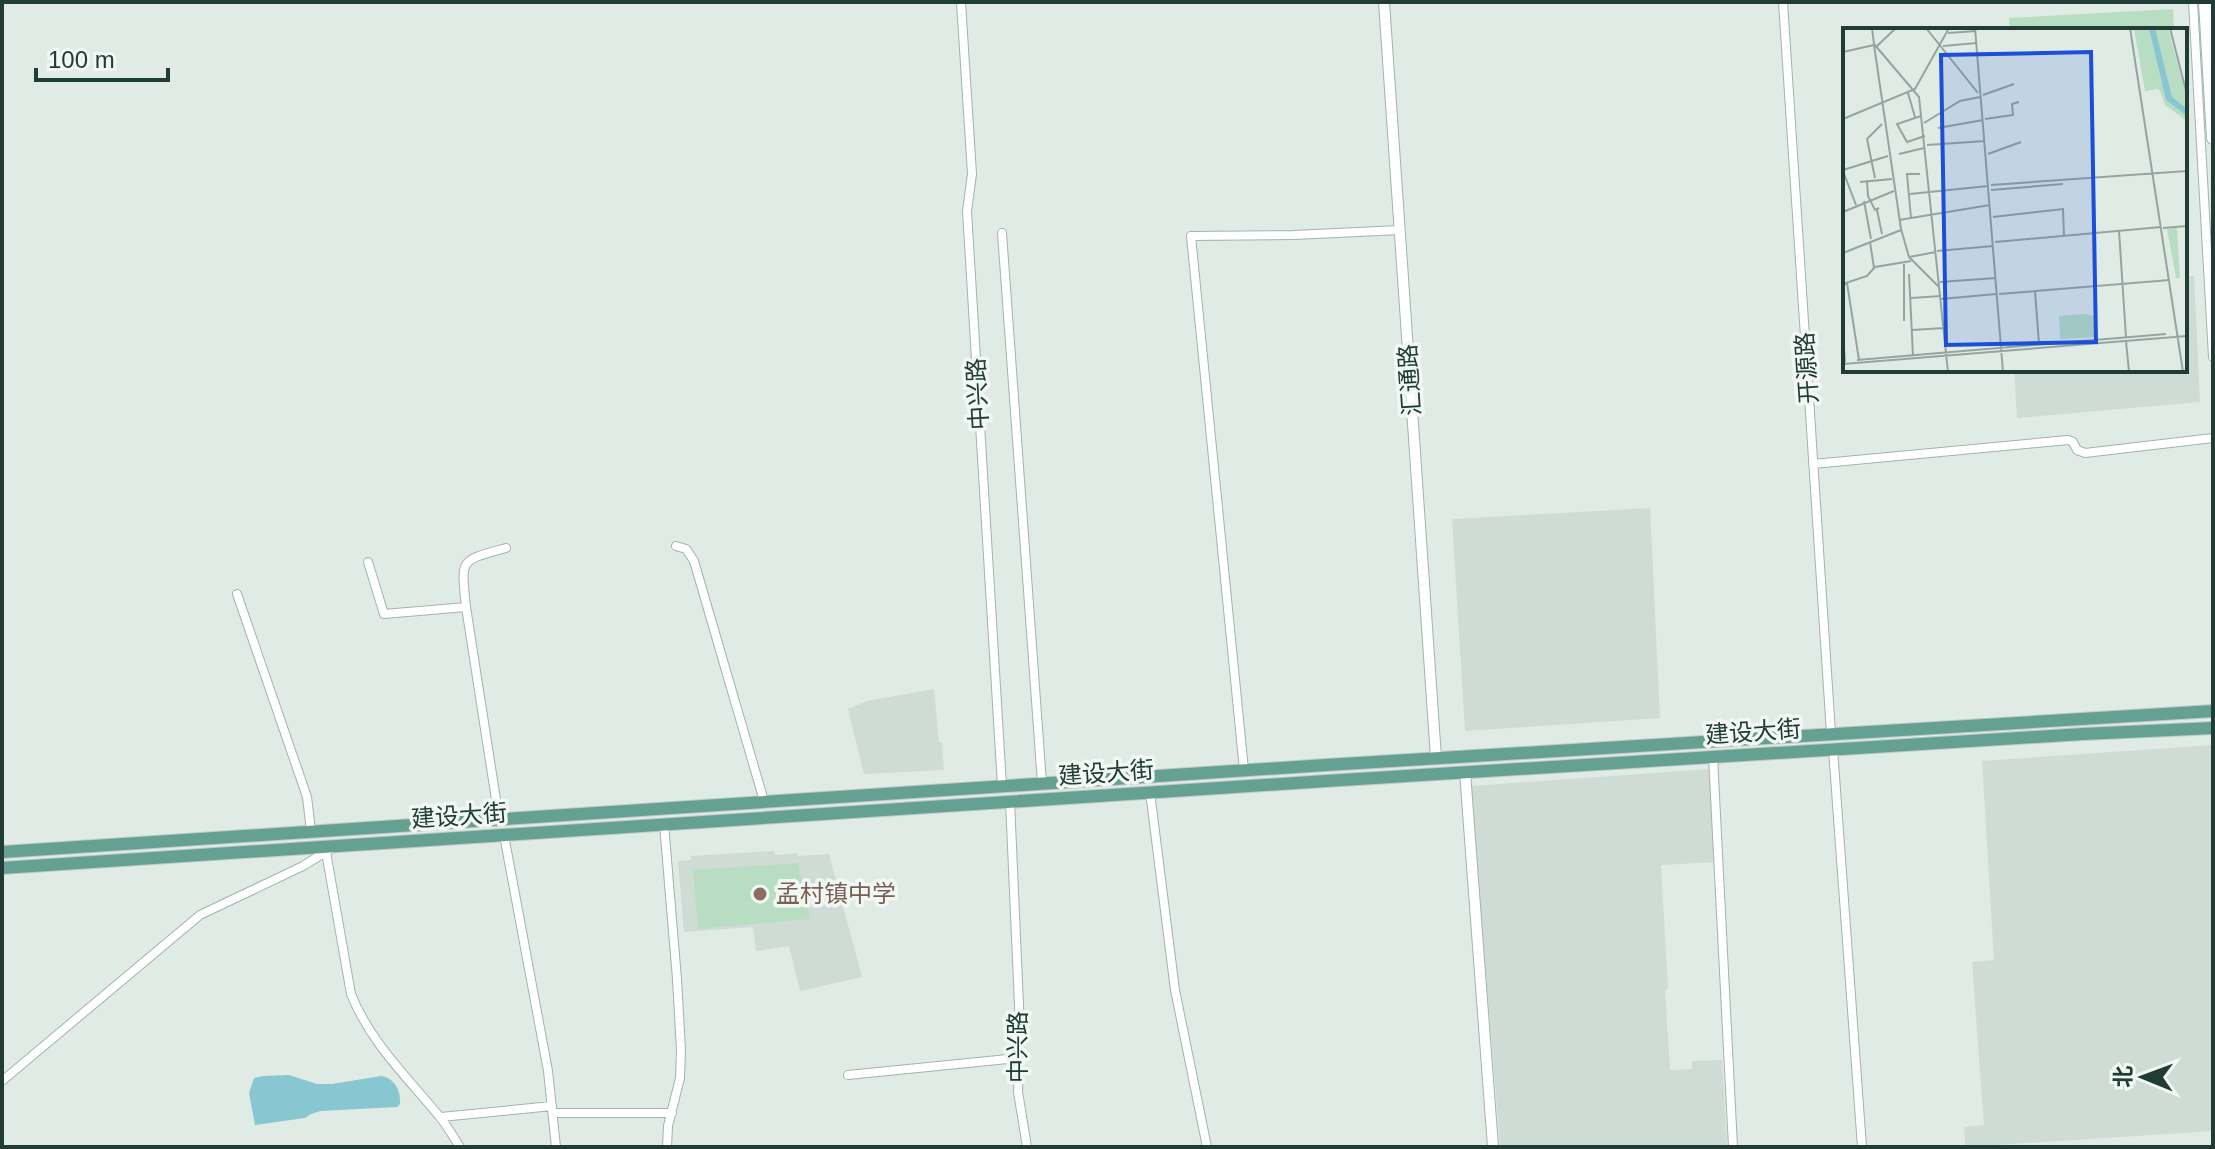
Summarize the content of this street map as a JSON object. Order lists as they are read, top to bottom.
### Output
{
  "streets": {
    "main road": ["建设大街"],
    "street": ["开源路", "汇通路", "中兴路"]
  },
  "crossings": [
    ["开源路", "建设大街"],
    ["汇通路", "建设大街"],
    ["中兴路", "建设大街"]
  ],
  "places": ["孟村镇中学"],
  "scale_bar": "100 m",
  "north": "left"
}
